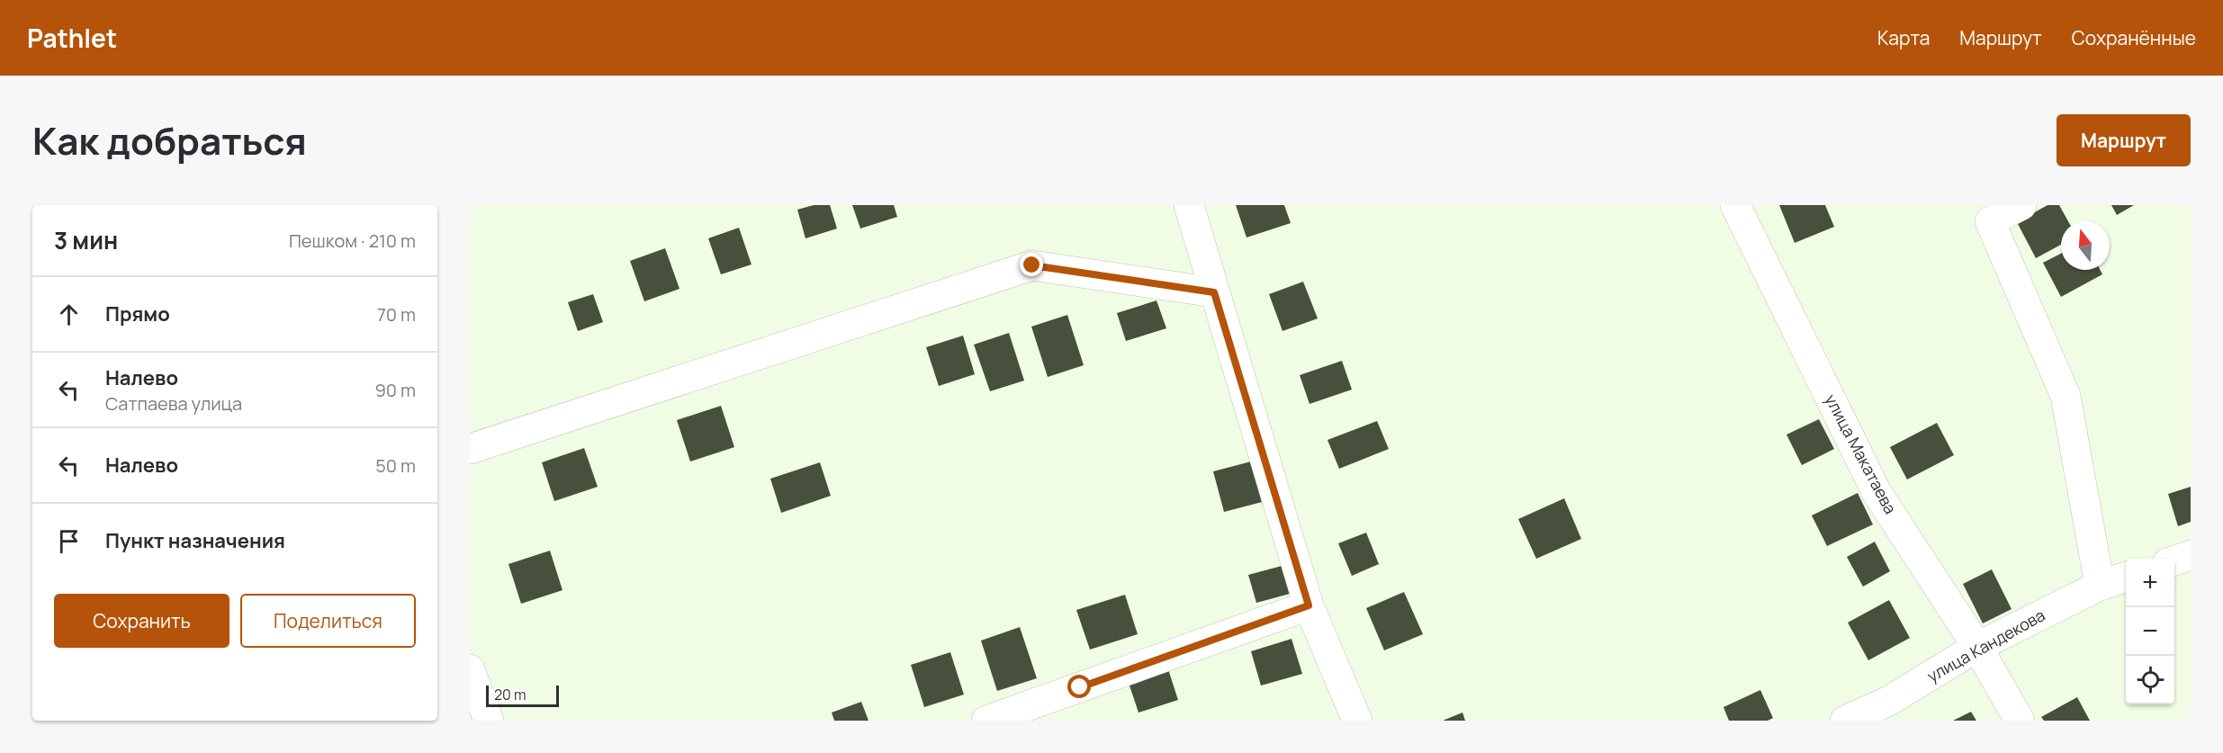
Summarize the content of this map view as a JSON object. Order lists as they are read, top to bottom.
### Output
{
  "streets": {
    "street": ["улица Макатаева", "улица Кандекова"]
  },
  "crossings": [
    ["улица Макатаева", "улица Кандекова"]
  ],
  "scale_bar": "20 m",
  "north": "top",
  "page": {
    "header": "Pathlet",
    "nav": ["Карта", "Маршрут", "Сохранённые"],
    "title": "Как добраться",
    "buttons": [
      "Маршрут",
      ["Сохранить", "Поделиться"]
    ],
    "heading": ["3 мин", "Пешком · 210 m"],
    "list": [
      ["Прямо", "70 m"],
      ["Налево", "Сатпаева улица", "90 m"],
      ["Налево", "50 m"],
      "Пункт назначения"
    ],
    "map_buttons": ["+", "−"],
    "scale": "20 m"
  }
}
